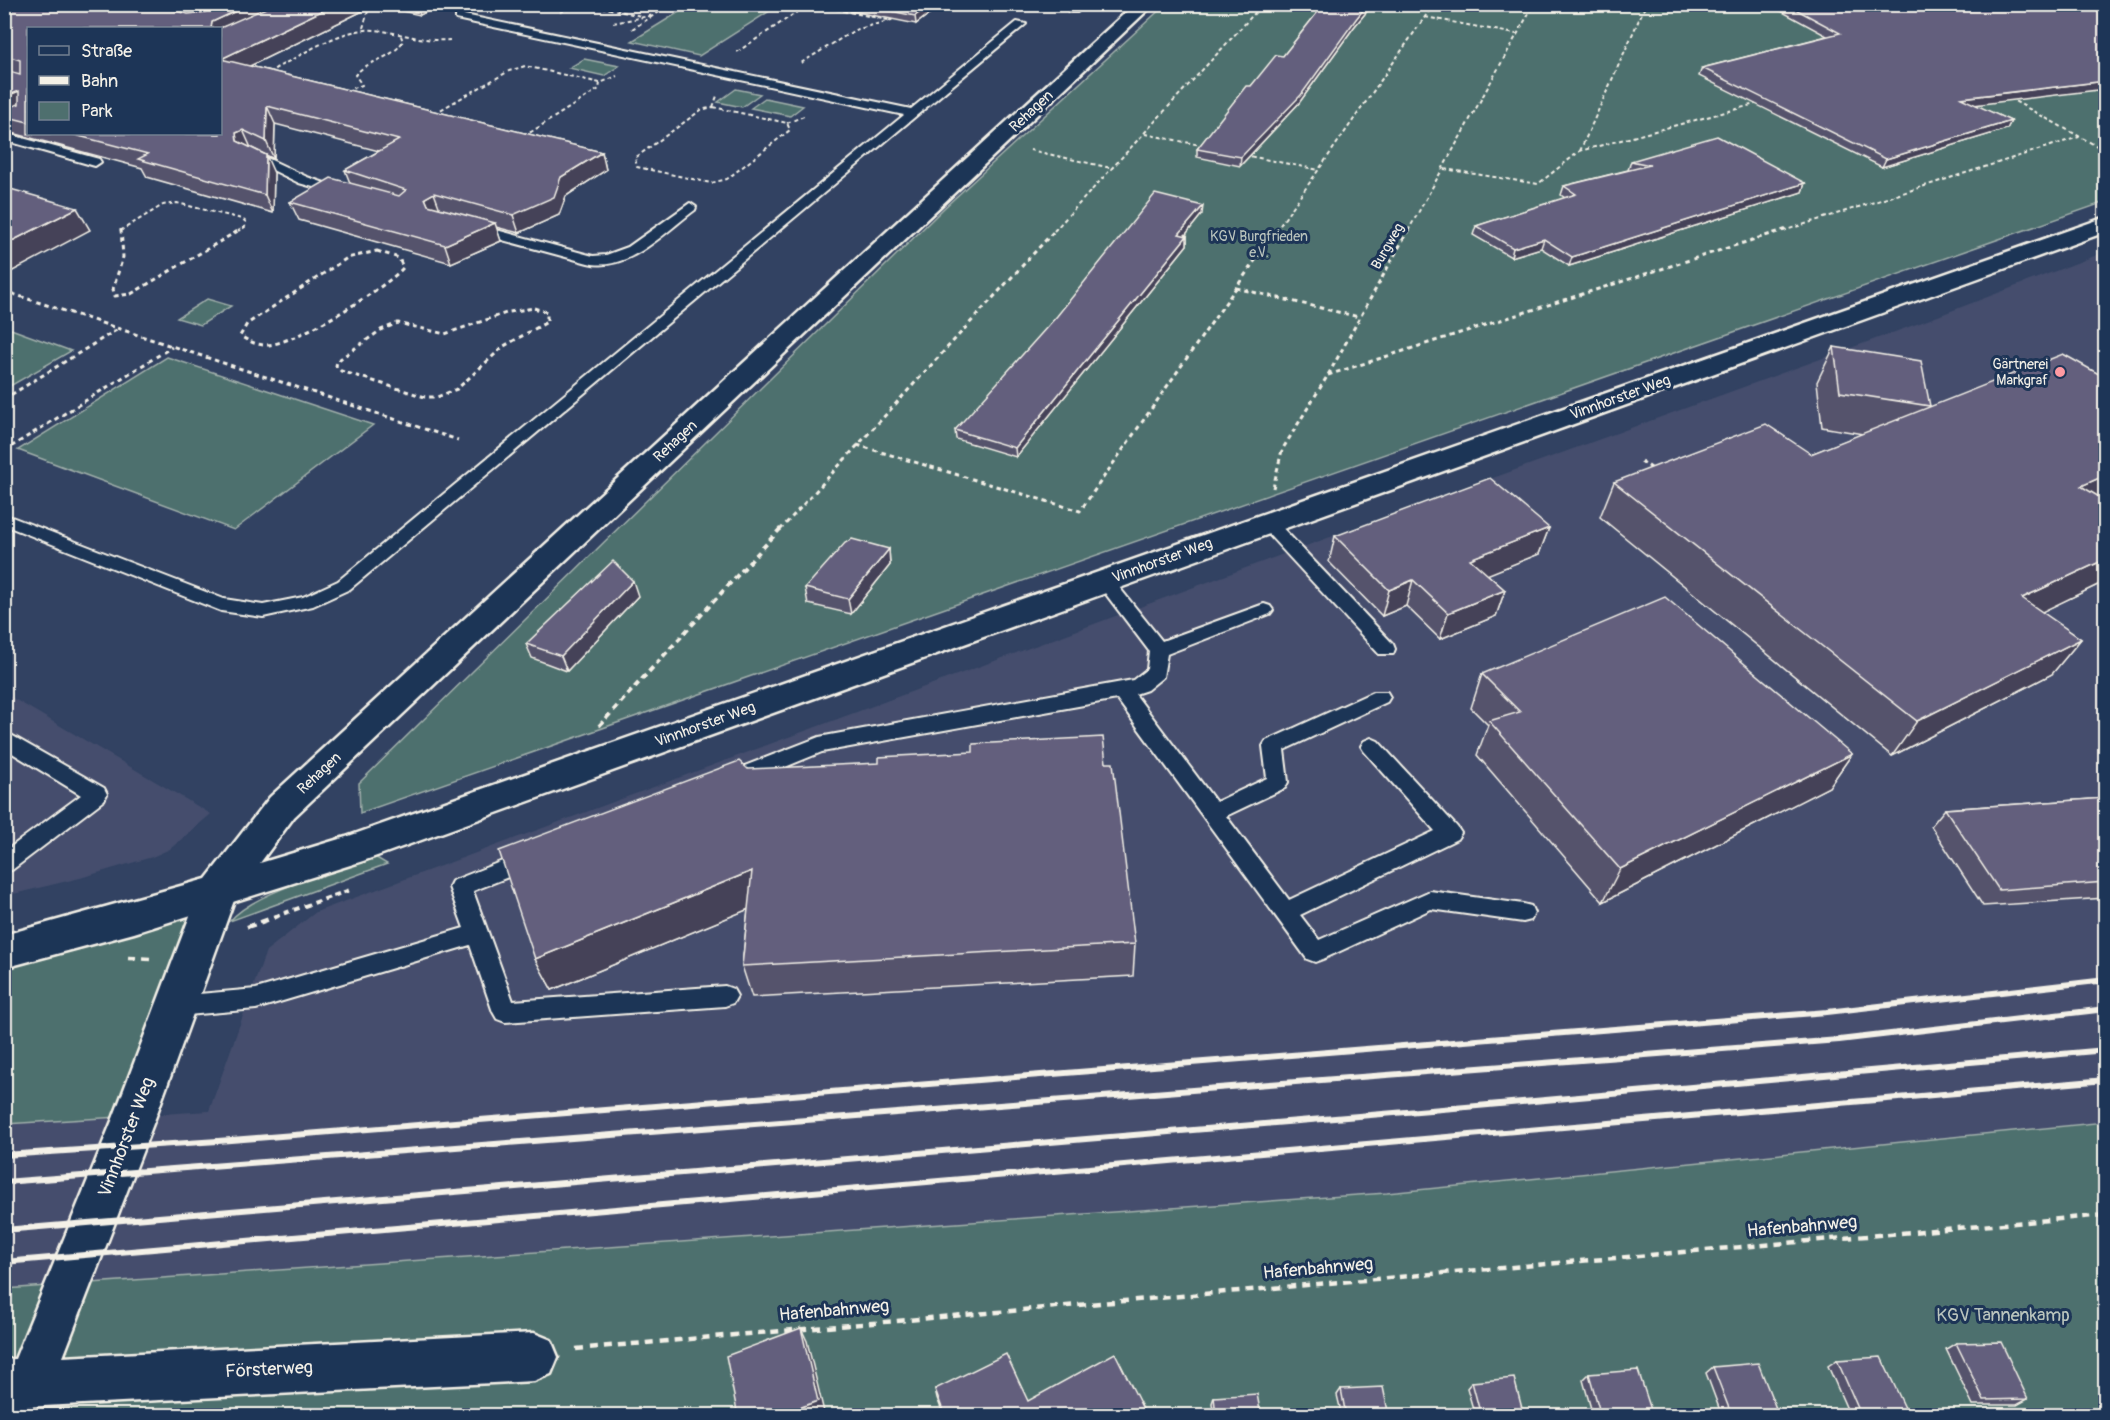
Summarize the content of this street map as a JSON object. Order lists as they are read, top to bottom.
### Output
{
  "streets": {
    "street": ["Rehagen", "Vinnhorster Weg", "Försterweg"],
    "path": ["Burgweg", "Hafenbahnweg"]
  },
  "crossings": [
    ["Rehagen", "Vinnhorster Weg"],
    ["Vinnhorster Weg", "Försterweg"],
    ["Hafenbahnweg", "Försterweg"]
  ],
  "parks": ["KGV Burgfrieden e.V.", "KGV Tannenkamp"],
  "places": ["Gärtnerei Markgraf"],
  "legend": ["Straße", "Bahn", "Park"]
}
